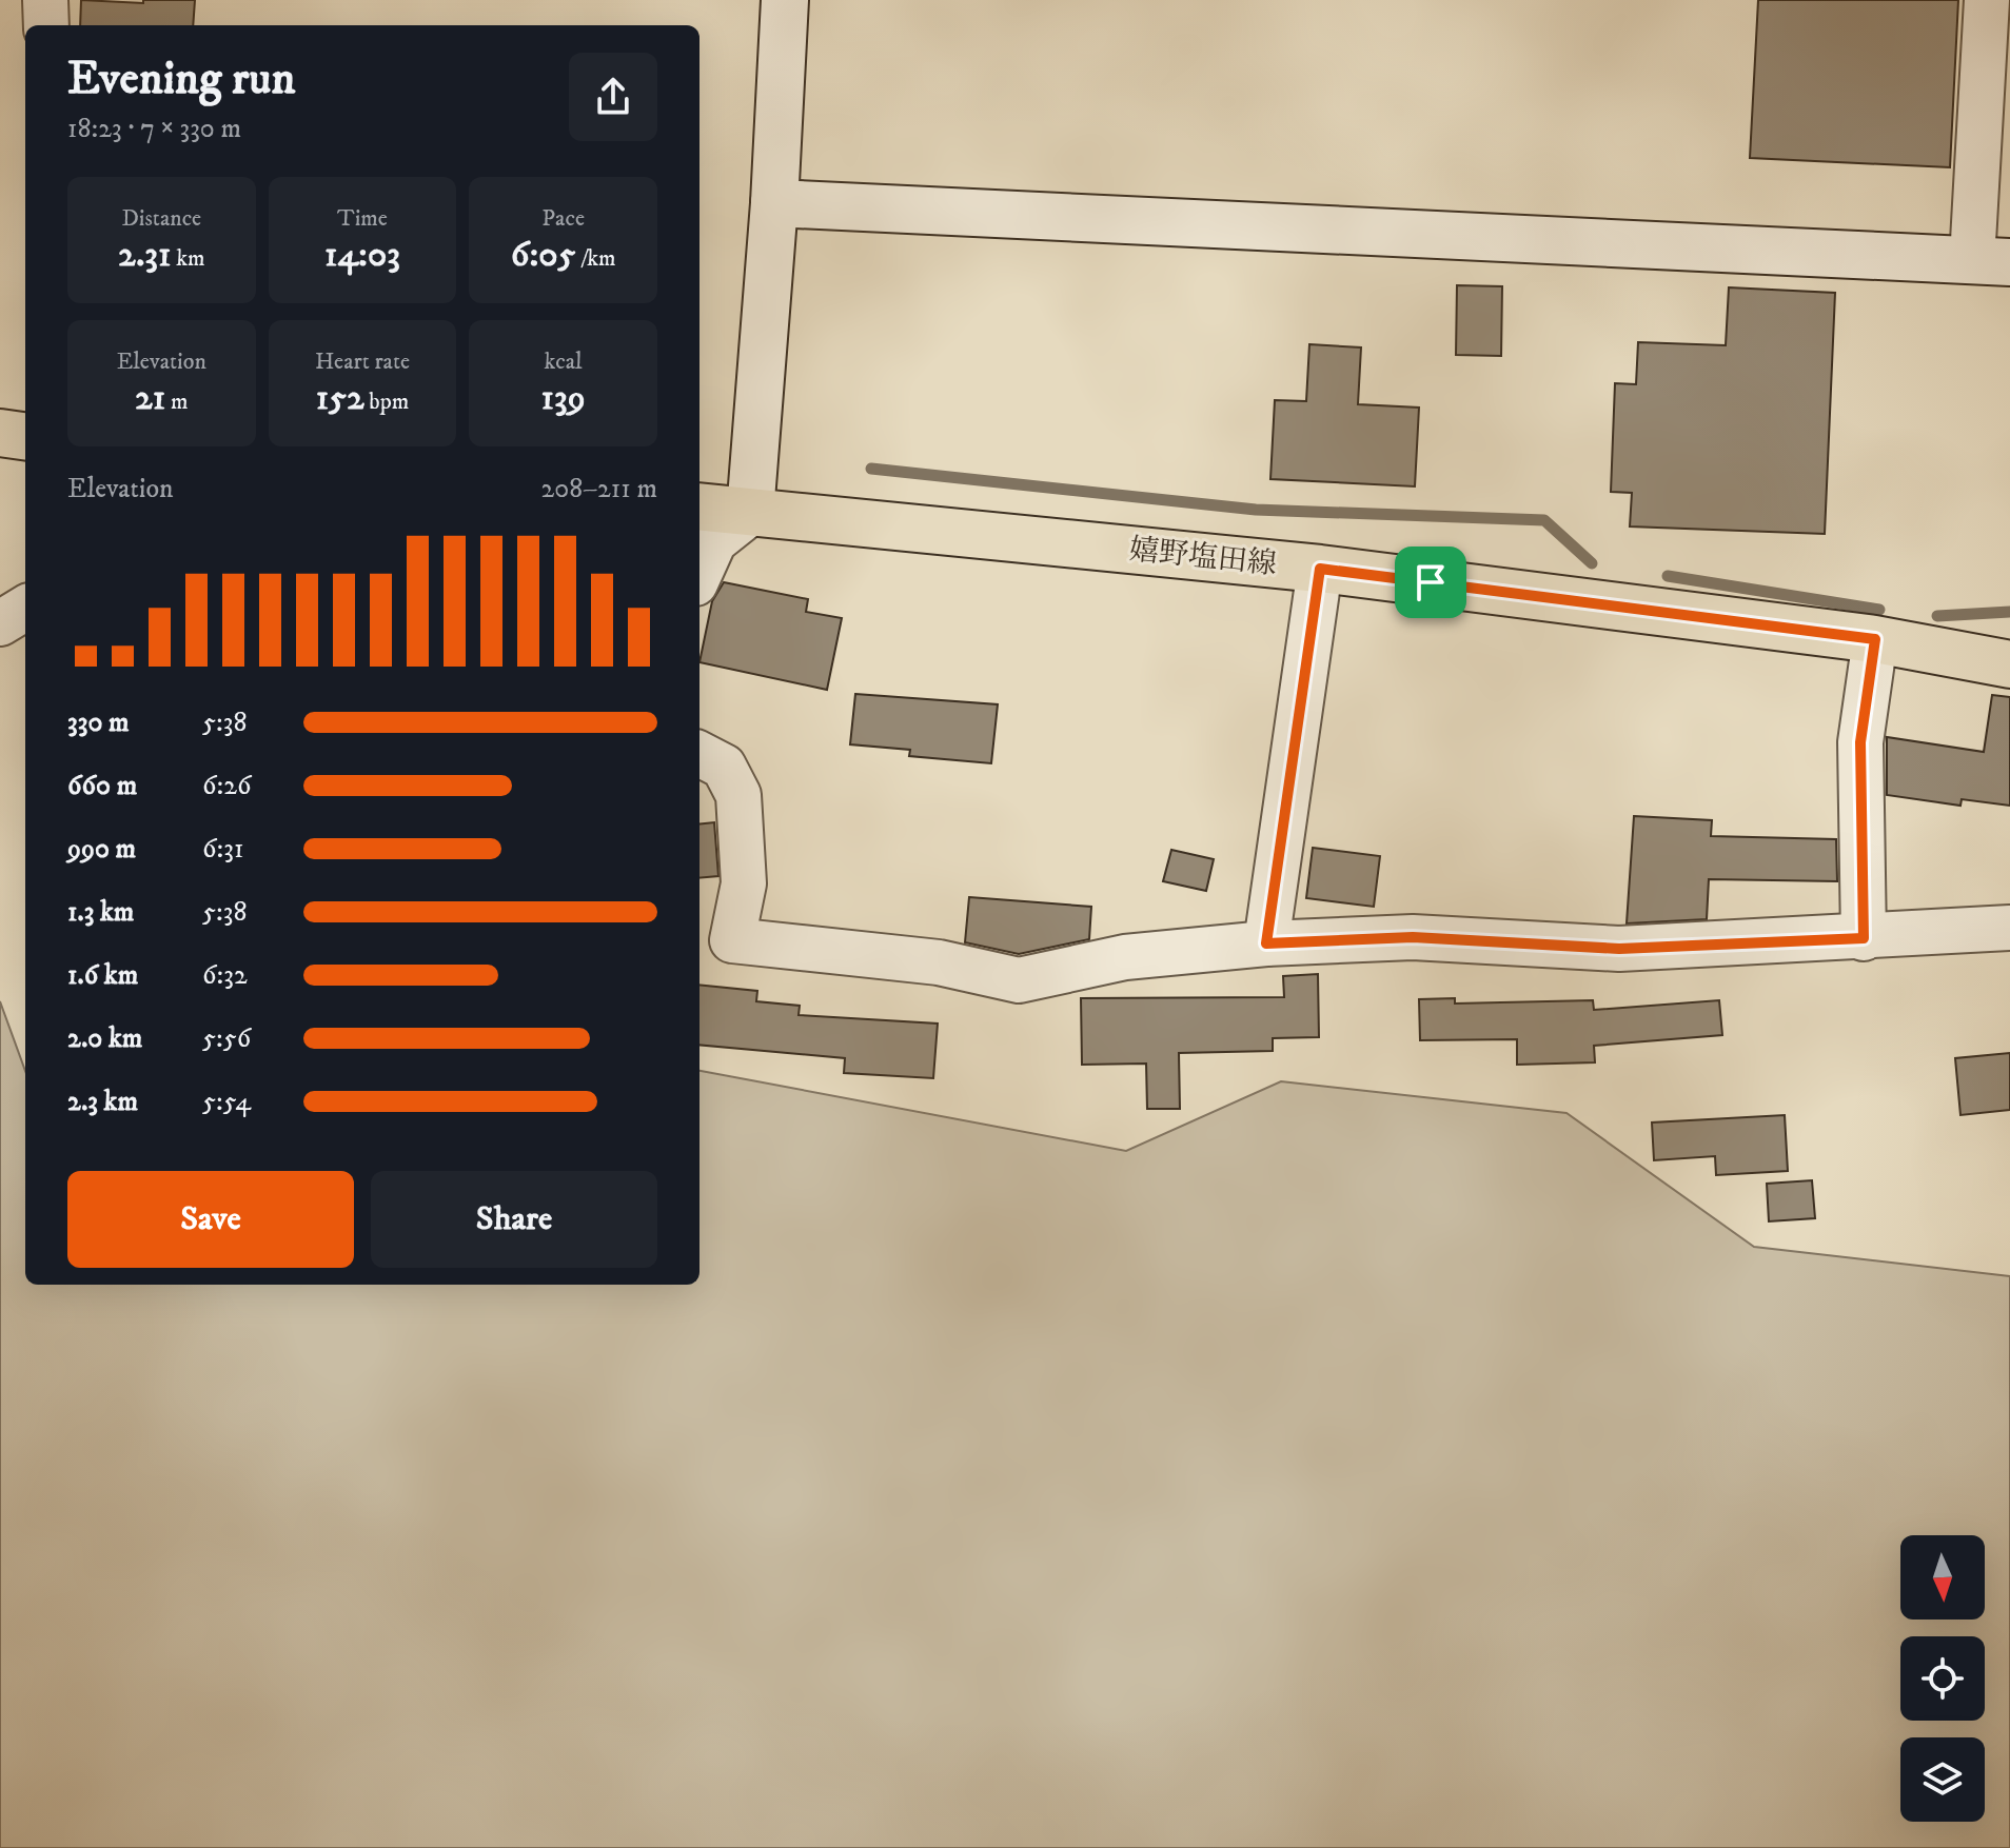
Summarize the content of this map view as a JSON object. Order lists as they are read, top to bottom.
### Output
{
  "streets": {
    "main road": ["嬉野塩田線"]
  },
  "north": "bottom",
  "page": {
    "heading": ["Evening run", "18:23 · 7 × 330 m"],
    "stats": [
      ["Distance", "2.31 km"],
      ["Time", "14:03"],
      ["Pace", "6:05 /km"],
      ["Elevation", "21 m"],
      ["Heart rate", "152 bpm"],
      ["kcal", "139"]
    ],
    "chart": ["Elevation", "208–211 m"],
    "list": [
      {
        "name": "330 m",
        "note": "5:38"
      },
      {
        "name": "660 m",
        "note": "6:26"
      },
      {
        "name": "990 m",
        "note": "6:31"
      },
      {
        "name": "1.3 km",
        "note": "5:38"
      },
      {
        "name": "1.6 km",
        "note": "6:32"
      },
      {
        "name": "2.0 km",
        "note": "5:56"
      },
      {
        "name": "2.3 km",
        "note": "5:54"
      }
    ],
    "buttons": ["Save", "Share"]
  }
}
